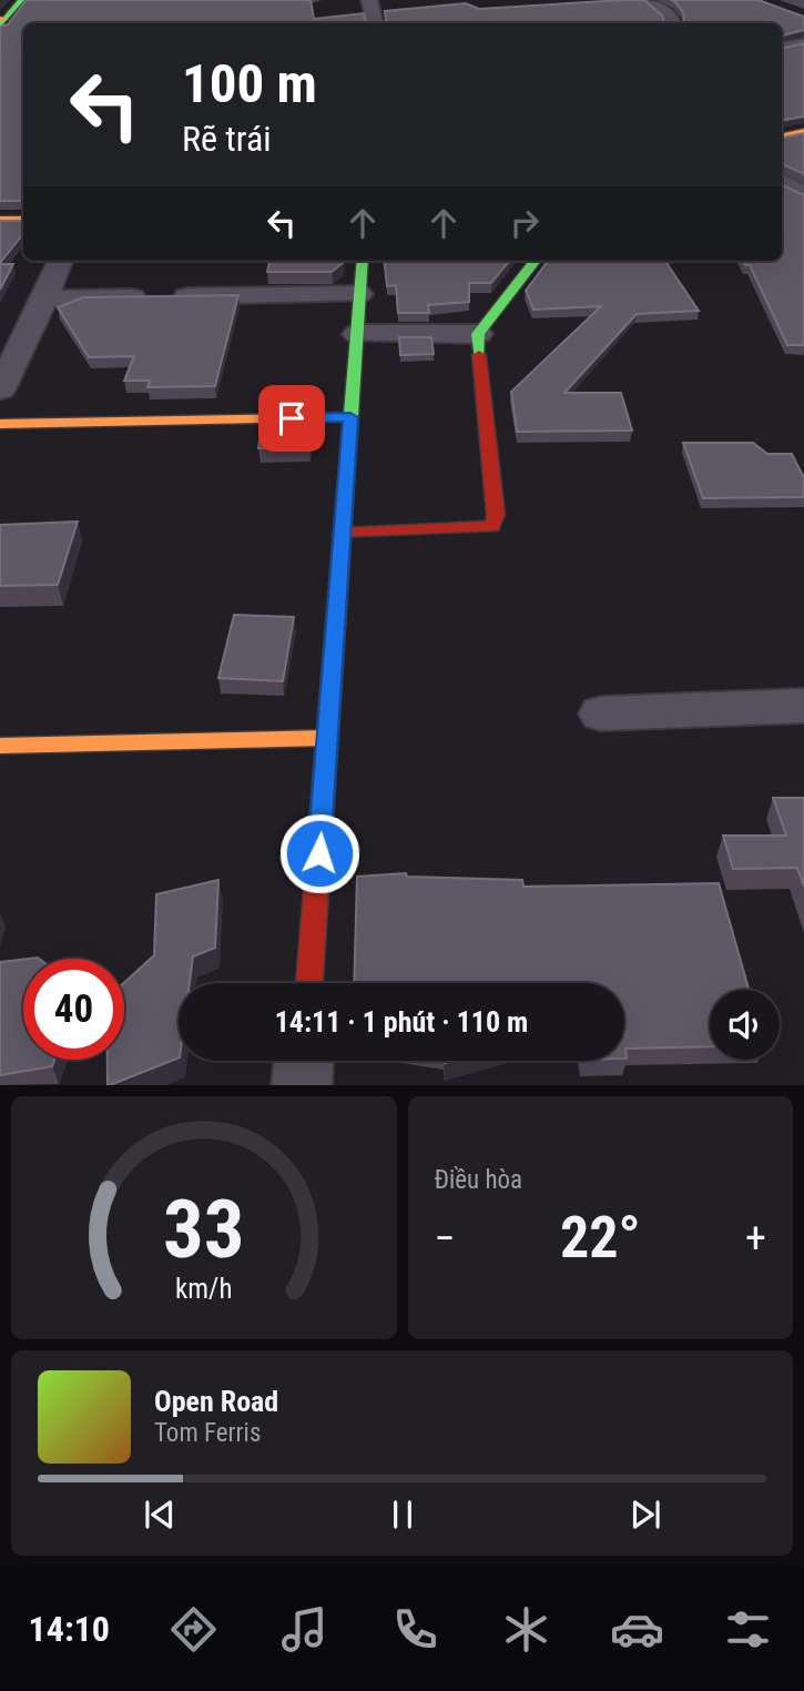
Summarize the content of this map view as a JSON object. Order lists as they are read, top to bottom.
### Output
{
  "page": {
    "turn": ["100 m", "Rẽ trái"],
    "limit": "40",
    "trip": "14:11 · 1 phút · 110 m",
    "tile": "Điều hòa",
    "heat": ["−", "22°", "+"],
    "song": ["Open Road", "Tom Ferris"],
    "tabs": "14:10",
    "gauge": ["33", "km/h"]
  }
}
